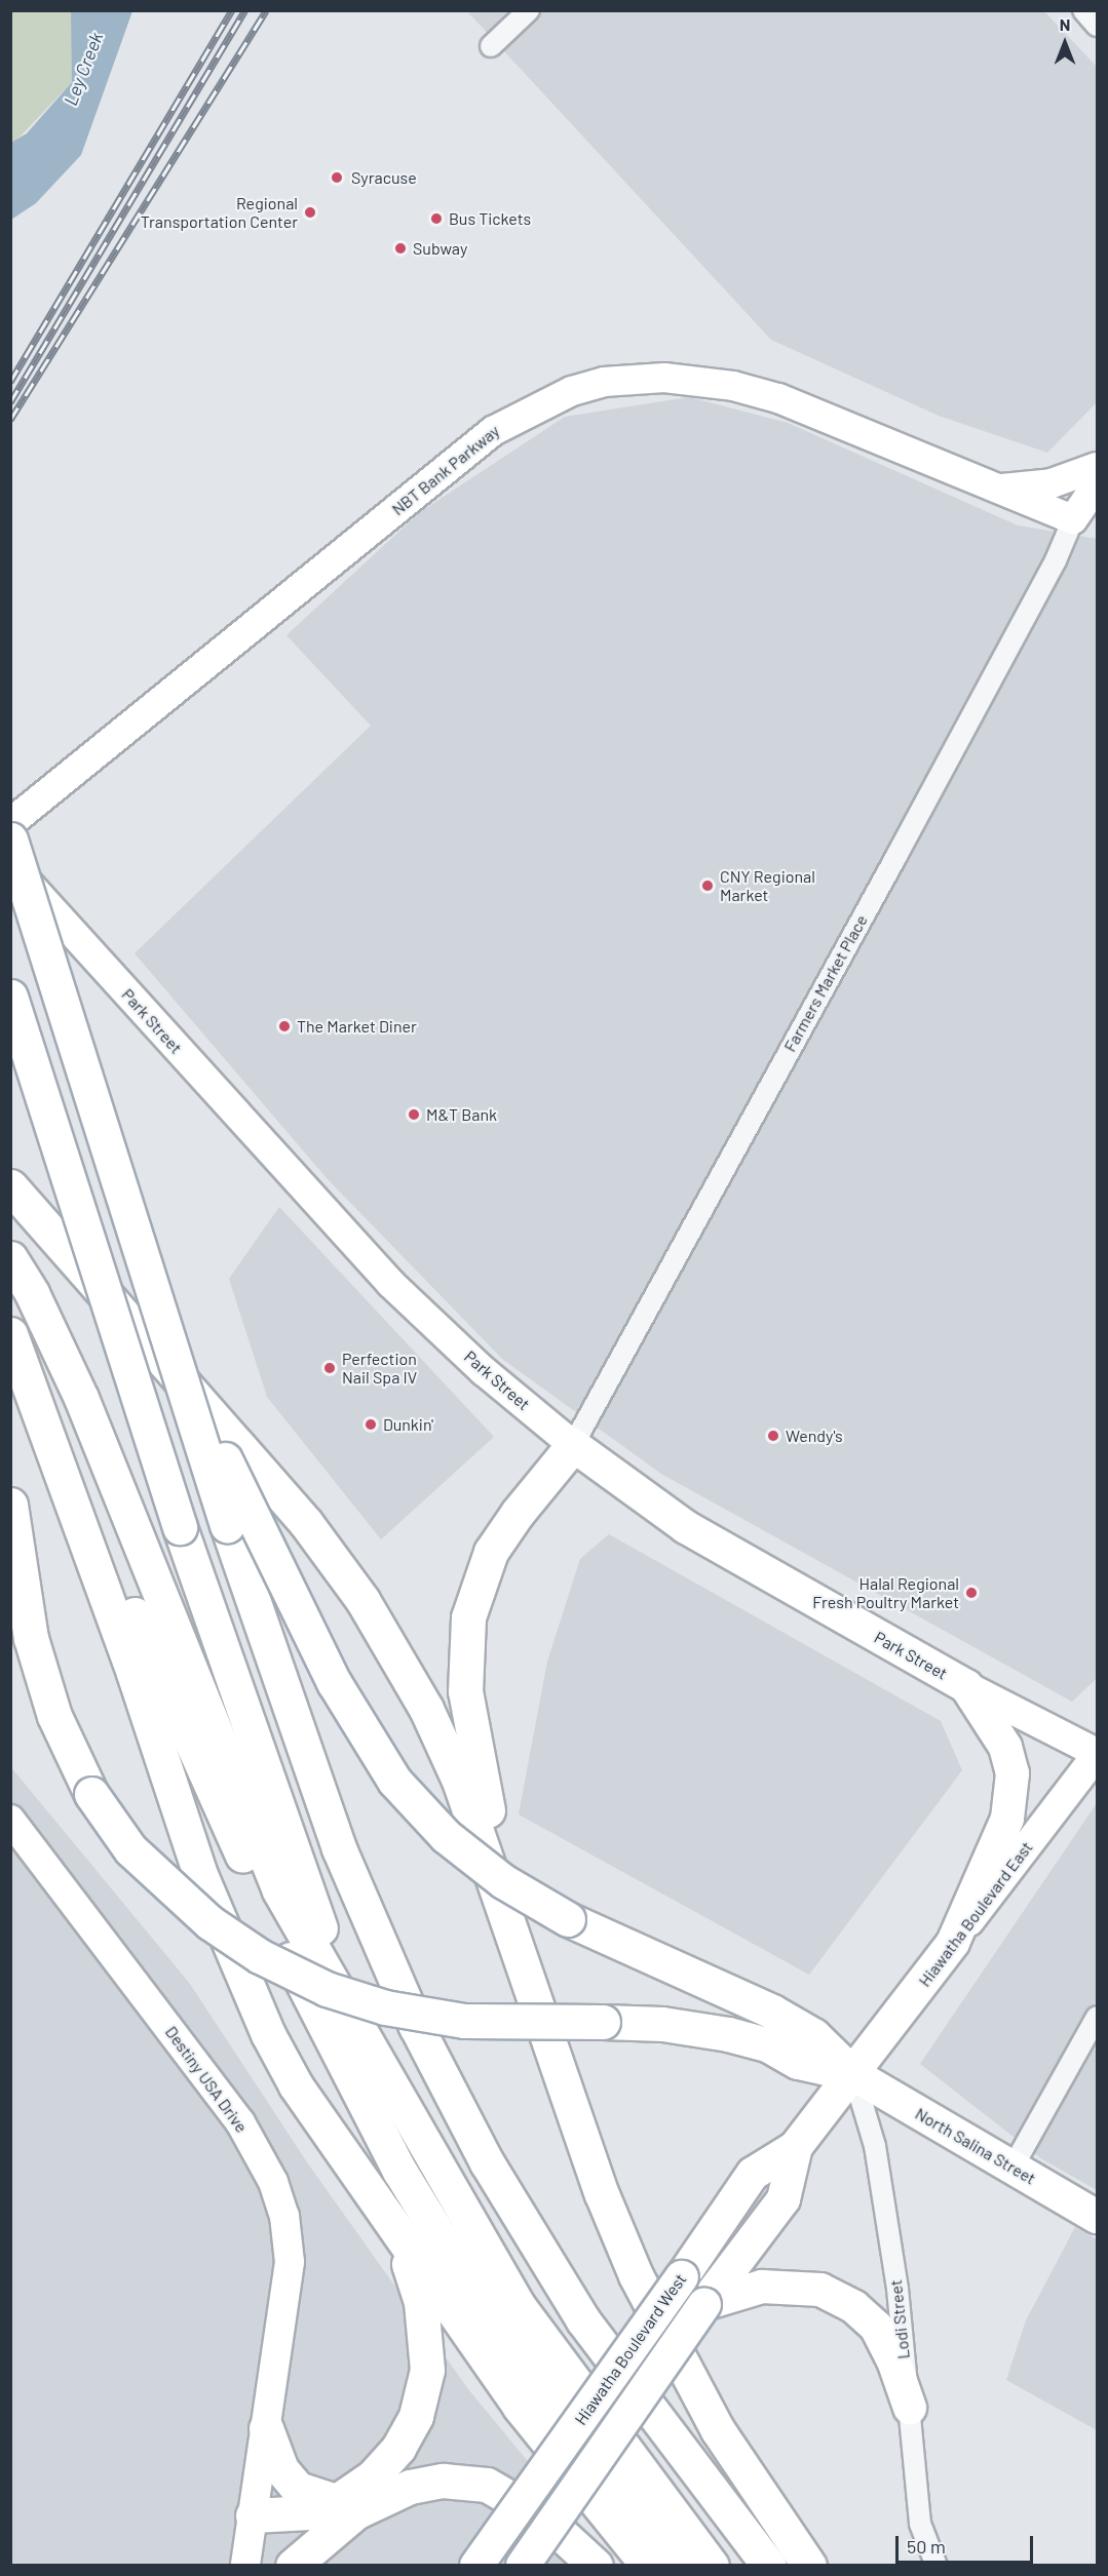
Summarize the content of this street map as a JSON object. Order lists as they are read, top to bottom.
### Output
{
  "streets": {
    "main road": [
      "Park Street",
      "Hiawatha Boulevard East",
      "North Salina Street",
      "Hiawatha Boulevard West"
    ],
    "street": [
      "NBT Bank Parkway",
      "Farmers Market Place",
      "Destiny USA Drive",
      "Lodi Street"
    ]
  },
  "crossings": [
    ["NBT Bank Parkway", "Farmers Market Place"],
    ["Farmers Market Place", "Park Street"],
    ["Park Street", "Hiawatha Boulevard East"],
    ["Hiawatha Boulevard East", "North Salina Street"],
    ["Hiawatha Boulevard East", "Lodi Street"],
    ["Hiawatha Boulevard East", "Hiawatha Boulevard West"],
    ["North Salina Street", "Lodi Street"],
    ["North Salina Street", "Hiawatha Boulevard West"],
    ["Lodi Street", "Hiawatha Boulevard West"]
  ],
  "water": ["Ley Creek"],
  "places": [
    "Syracuse",
    "Regional Transportation Center",
    "Bus Tickets",
    "Subway",
    "CNY Regional Market",
    "The Market Diner",
    "M&T Bank",
    "Perfection Nail Spa IV",
    "Dunkin'",
    "Wendy's",
    "Halal Regional Fresh Poultry Market"
  ],
  "scale_bar": "50 m",
  "north": "top"
}
